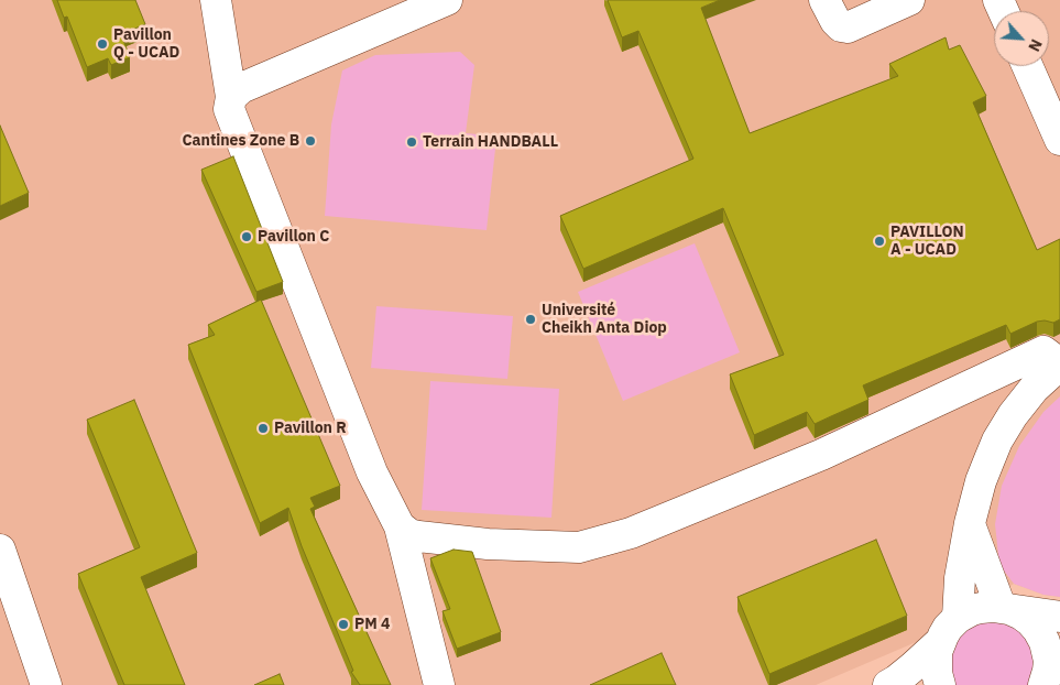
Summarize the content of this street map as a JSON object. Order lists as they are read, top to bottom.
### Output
{
  "places": [
    "Pavillon Q - UCAD",
    "Cantines Zone B",
    "Terrain HANDBALL",
    "Pavillon C",
    "PAVILLON A - UCAD",
    "Université Cheikh Anta Diop",
    "Pavillon R",
    "PM 4"
  ],
  "north": "bottom right"
}
